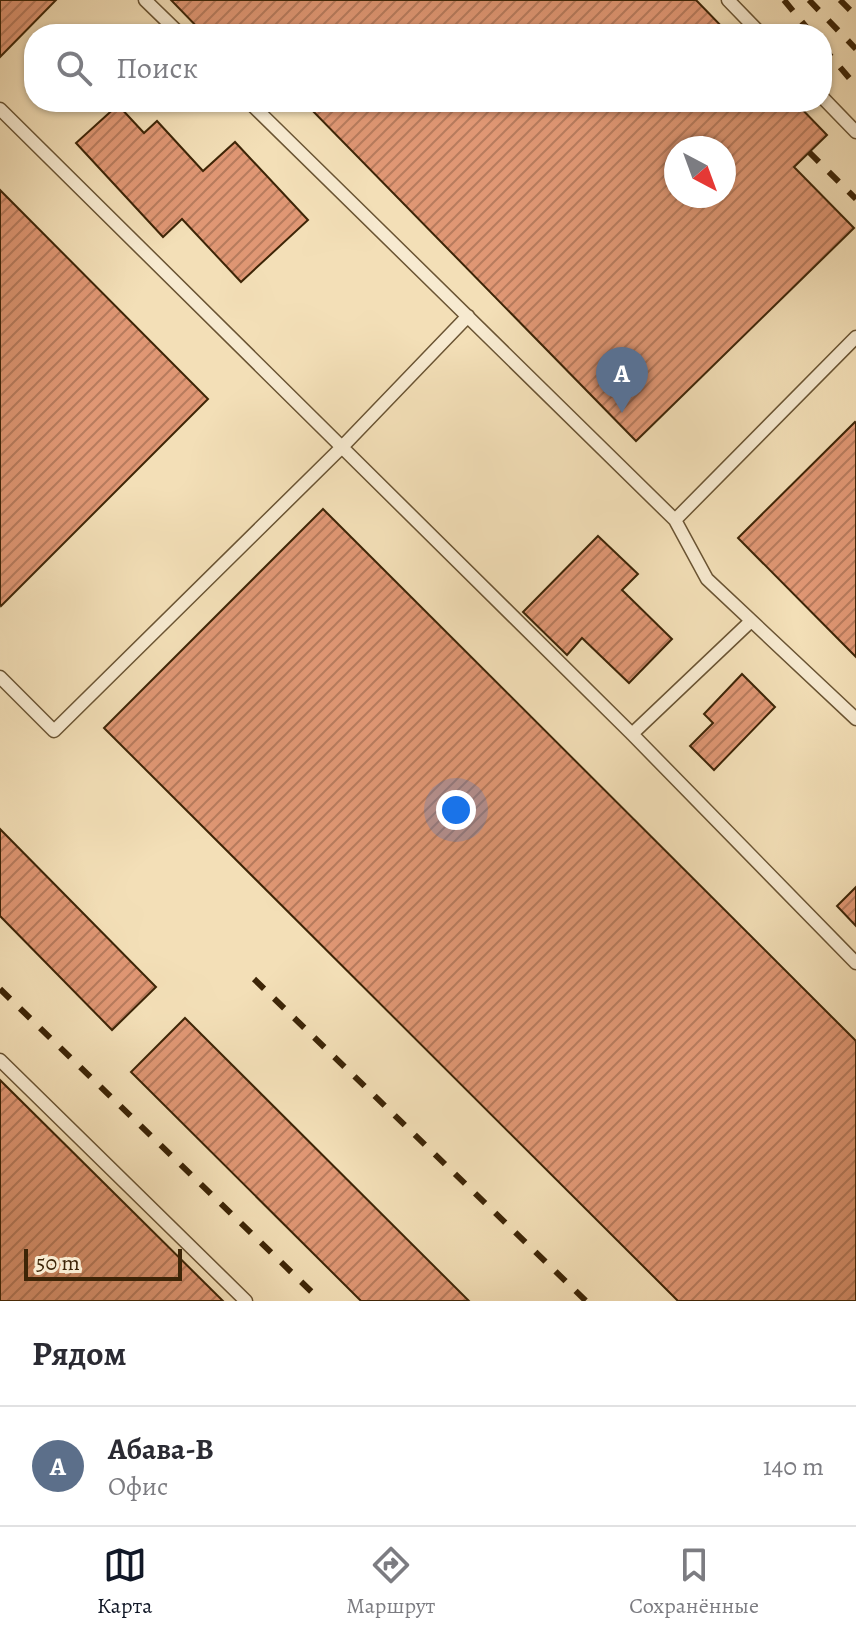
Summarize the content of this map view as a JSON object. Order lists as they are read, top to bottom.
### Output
{
  "scale_bar": "50 m",
  "north": "bottom right",
  "page": {
    "search": "Поиск",
    "pins": "A",
    "scale": "50 m",
    "heading": "Рядом",
    "list": [
      {
        "mark": "A",
        "name": "Абава-В",
        "note": "Офис",
        "value": "140 m"
      }
    ],
    "nav": ["Карта", "Маршрут", "Сохранённые"]
  }
}
